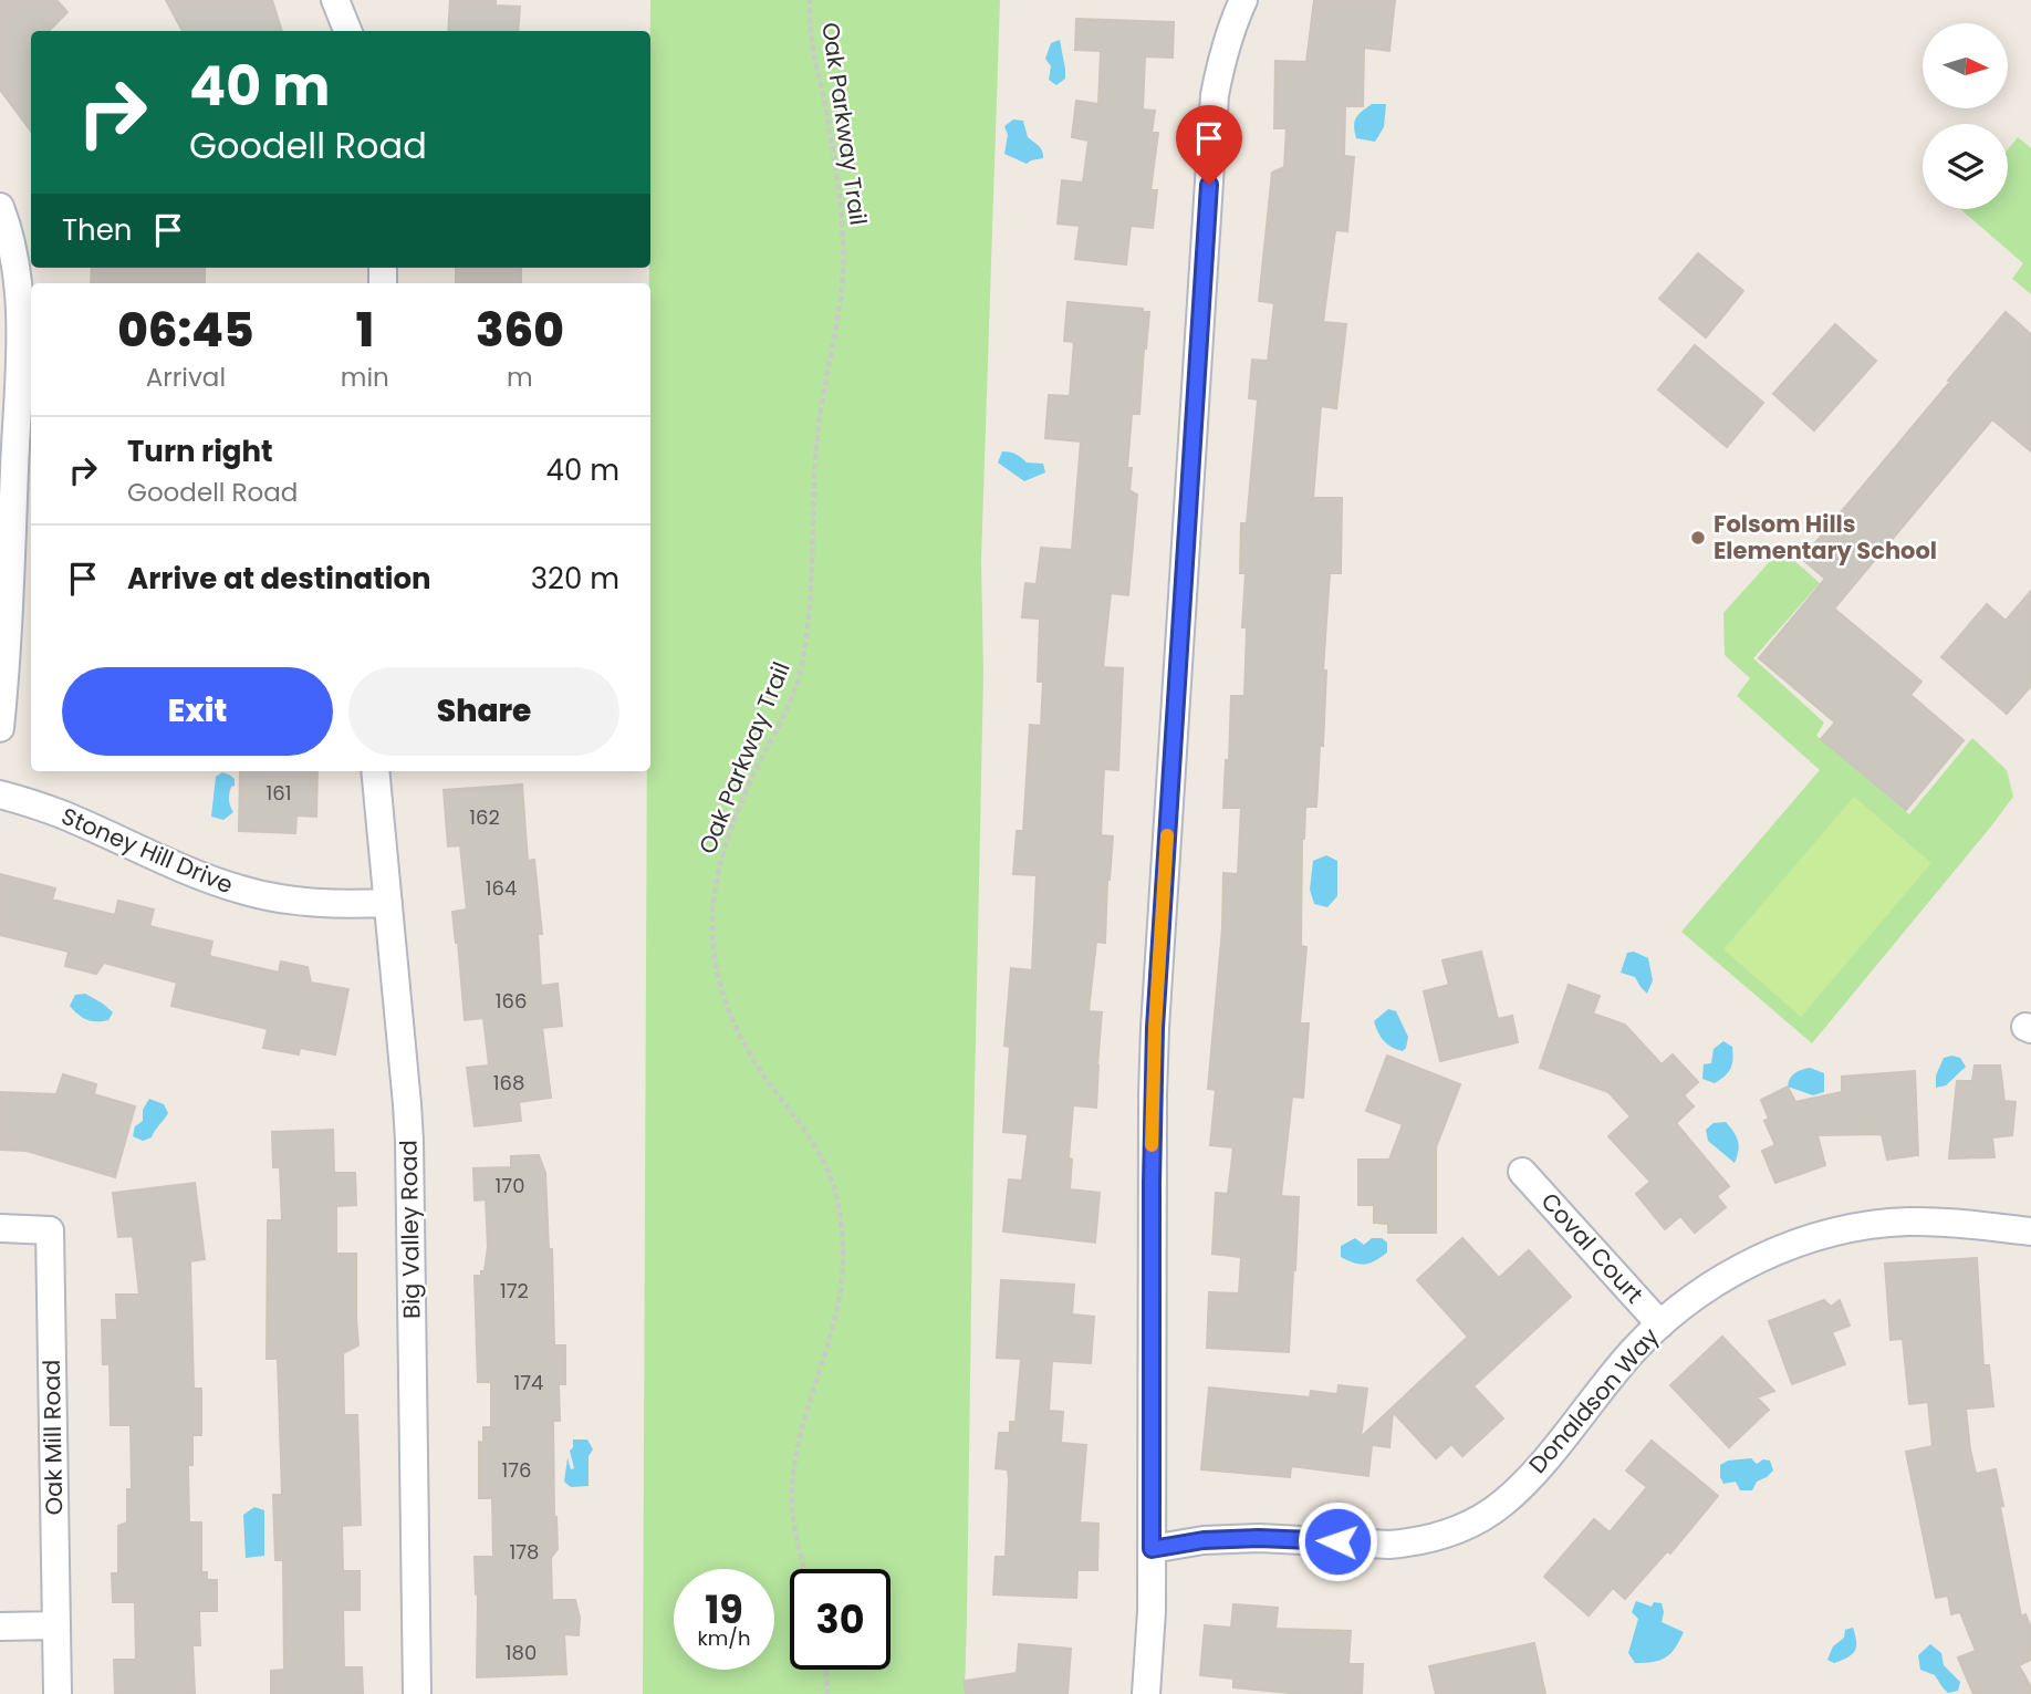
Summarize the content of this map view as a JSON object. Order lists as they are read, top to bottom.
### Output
{
  "streets": {
    "street": [
      "Stoney Hill Drive",
      "Big Valley Road",
      "Coval Court",
      "Donaldson Way",
      "Oak Mill Road"
    ],
    "path": ["Oak Parkway Trail"]
  },
  "crossings": [
    ["Stoney Hill Drive", "Big Valley Road"],
    ["Coval Court", "Donaldson Way"]
  ],
  "places": ["Folsom Hills Elementary School"],
  "house_numbers": [
    "161",
    "162",
    "164",
    "166",
    "168",
    "170",
    "172",
    "174",
    "176",
    "178",
    "180"
  ],
  "north": "right",
  "page": {
    "turn": ["40 m", "Goodell Road"],
    "then": "Then",
    "eta": [
      "06:45",
      "Arrival",
      "1",
      "min",
      "360",
      "m"
    ],
    "list": [
      {
        "name": "Turn right",
        "note": "Goodell Road",
        "value": "40 m"
      },
      {
        "name": "Arrive at destination",
        "value": "320 m"
      }
    ],
    "buttons": ["Exit", "Share"],
    "speed": "19 km/h",
    "limit": "30"
  }
}
